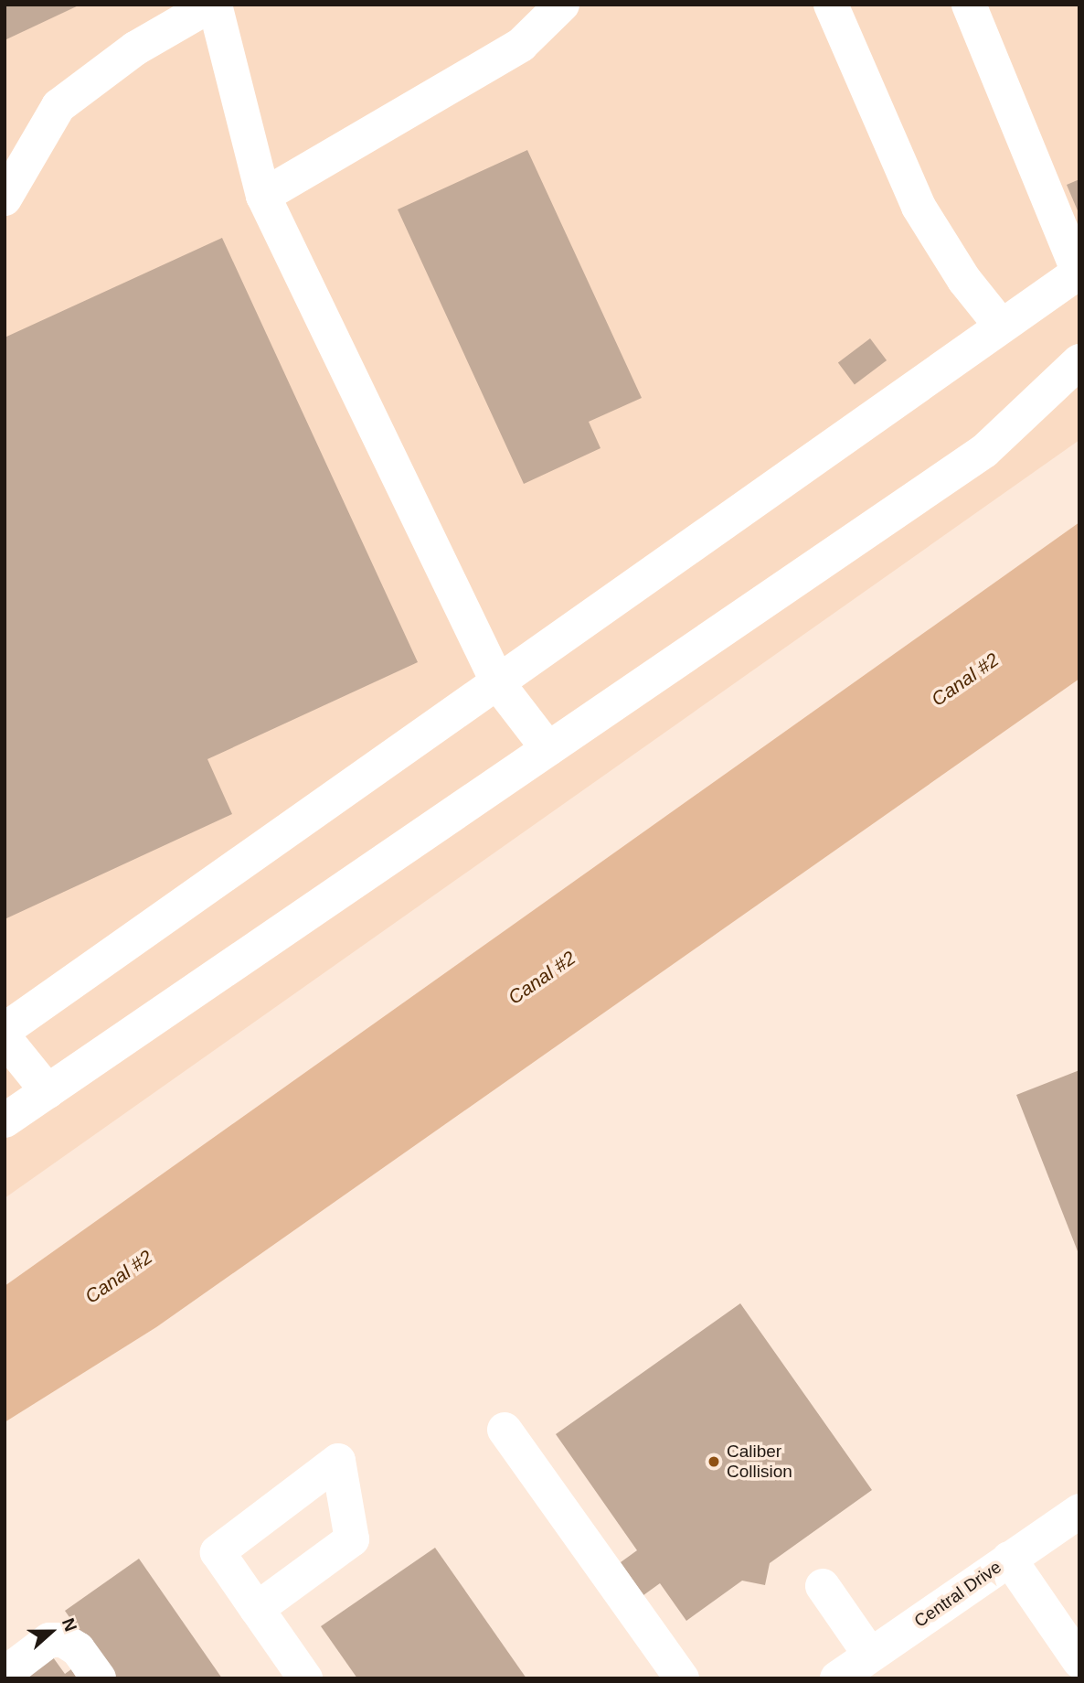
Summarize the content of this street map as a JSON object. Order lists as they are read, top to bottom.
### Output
{
  "streets": {
    "street": ["Central Drive"]
  },
  "water": ["Canal #2"],
  "places": ["Caliber Collision"],
  "north": "right"
}
